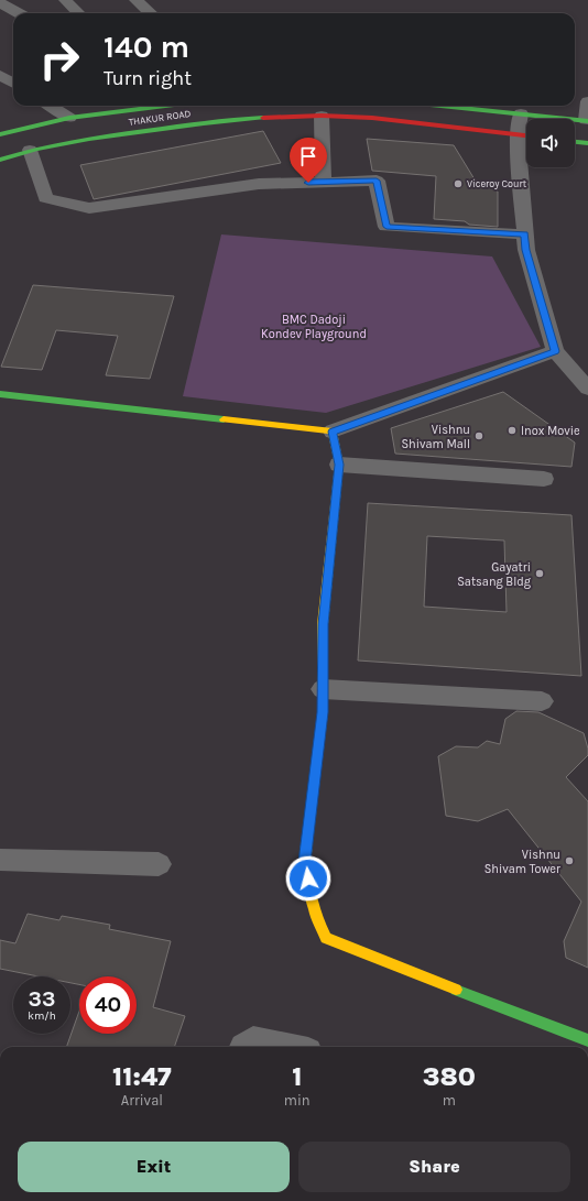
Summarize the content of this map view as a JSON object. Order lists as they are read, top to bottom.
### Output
{
  "streets": {
    "street": ["THAKUR ROAD"]
  },
  "parks": ["BMC Dadoji Kondev Playground"],
  "places": [
    "Viceroy Court",
    "Inox Movie",
    "Vishnu Shivam Mall",
    "Gayatri Satsang Bldg",
    "Vishnu Shivam Tower"
  ],
  "page": {
    "turn": ["140 m", "Turn right"],
    "speed": "33 km/h",
    "limit": "40",
    "eta": [
      "11:47",
      "Arrival",
      "1",
      "min",
      "380",
      "m"
    ],
    "buttons": ["Exit", "Share"]
  }
}
